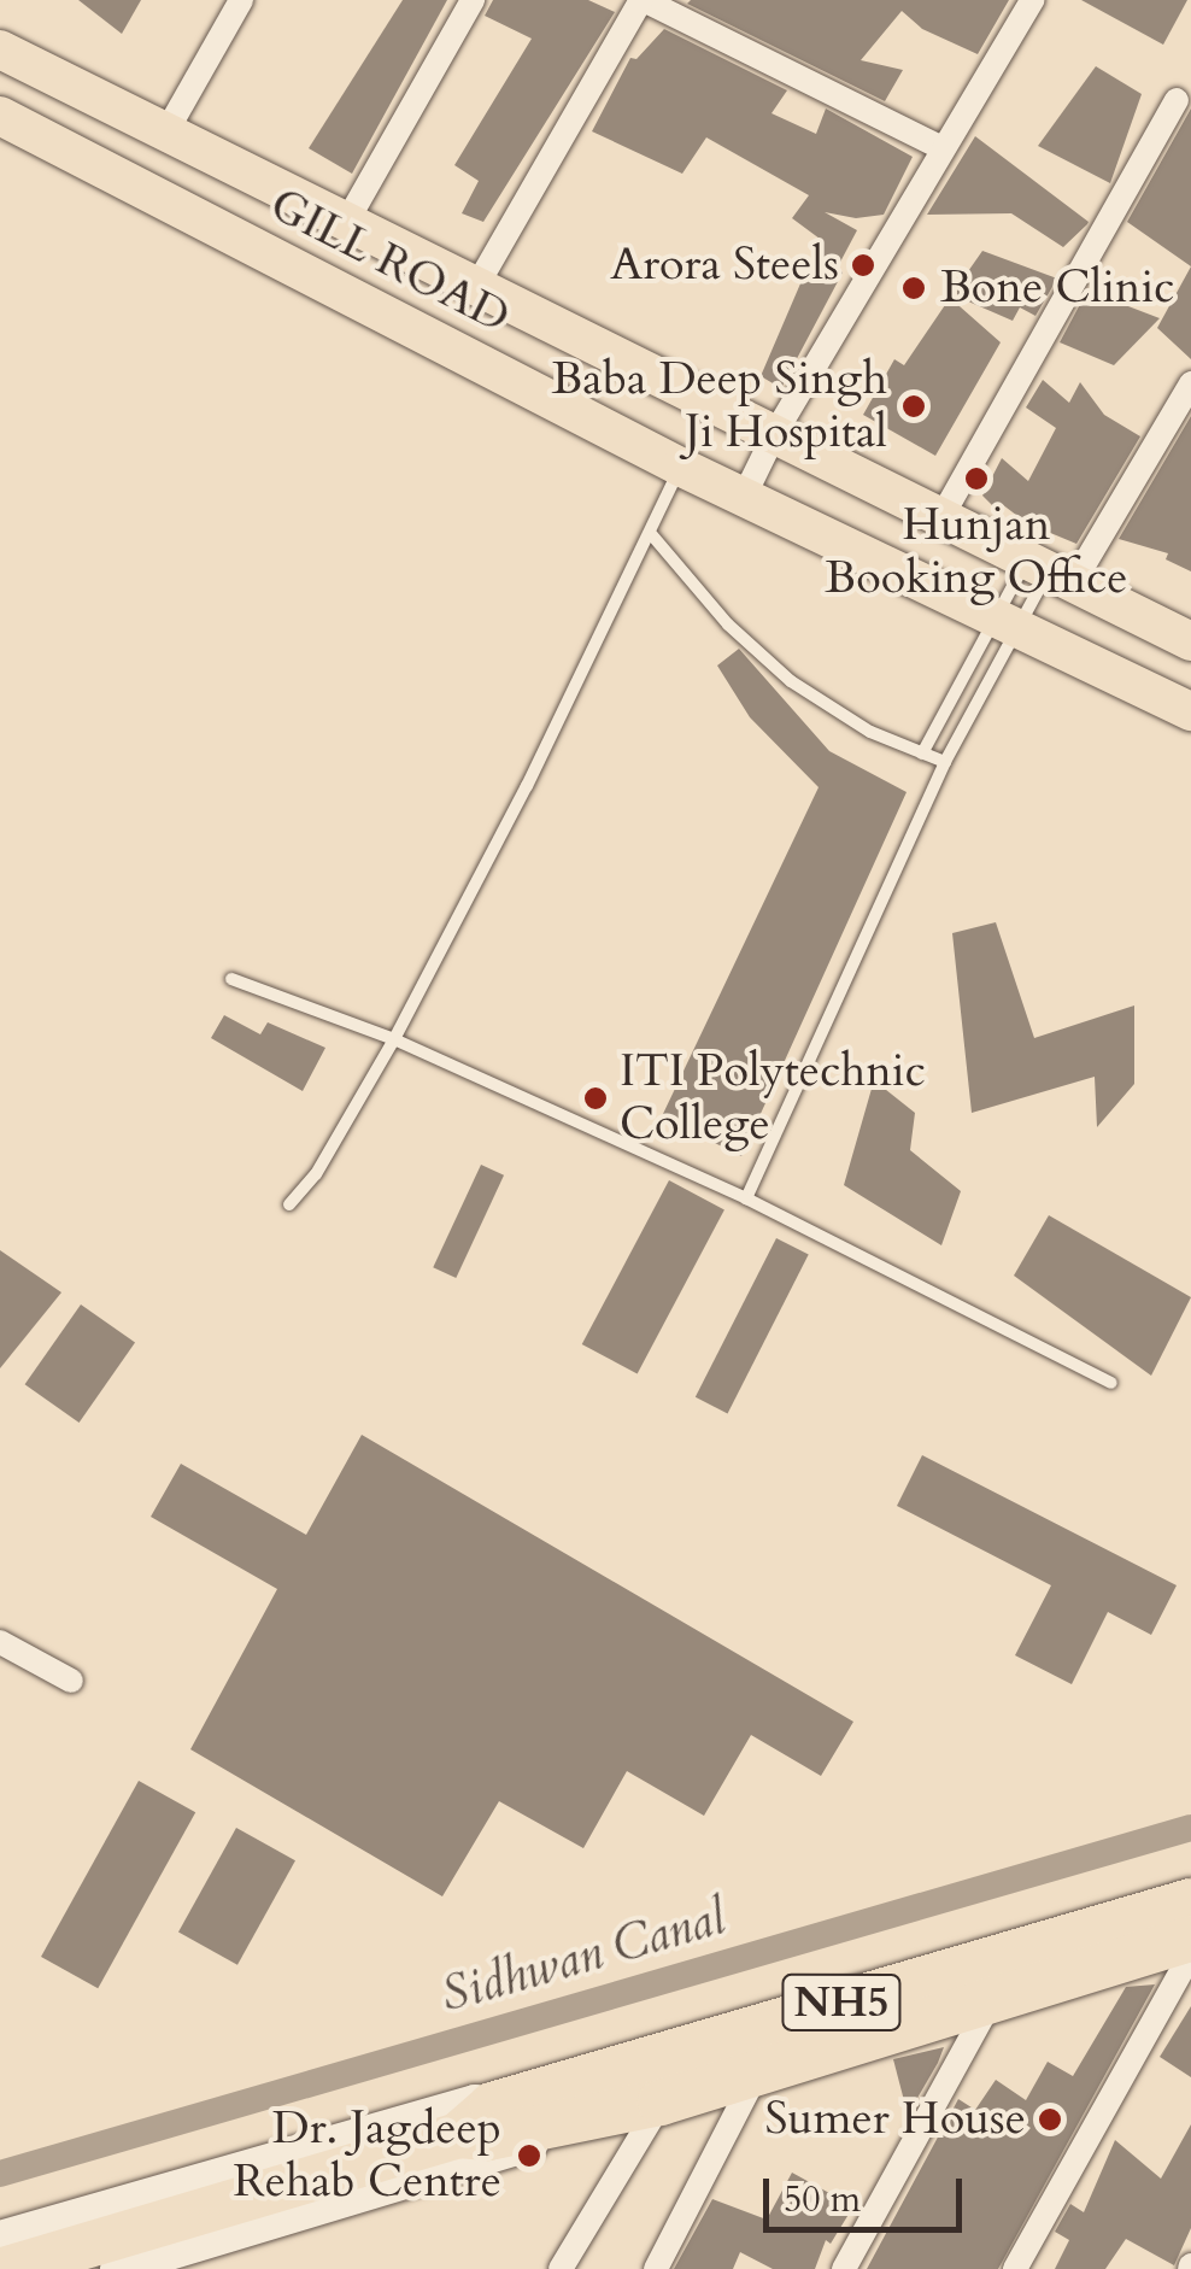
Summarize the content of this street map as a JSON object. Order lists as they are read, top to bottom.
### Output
{
  "streets": {
    "highway": ["NH5"],
    "main road": ["GILL ROAD"]
  },
  "water": ["Sidhwan Canal"],
  "places": [
    "Arora Steels",
    "Bone Clinic",
    "Baba Deep Singh Ji Hospital",
    "Hunjan Booking Office",
    "ITI Polytechnic College",
    "Sumer House",
    "Dr. Jagdeep Rehab Centre"
  ],
  "scale_bar": "50 m"
}
